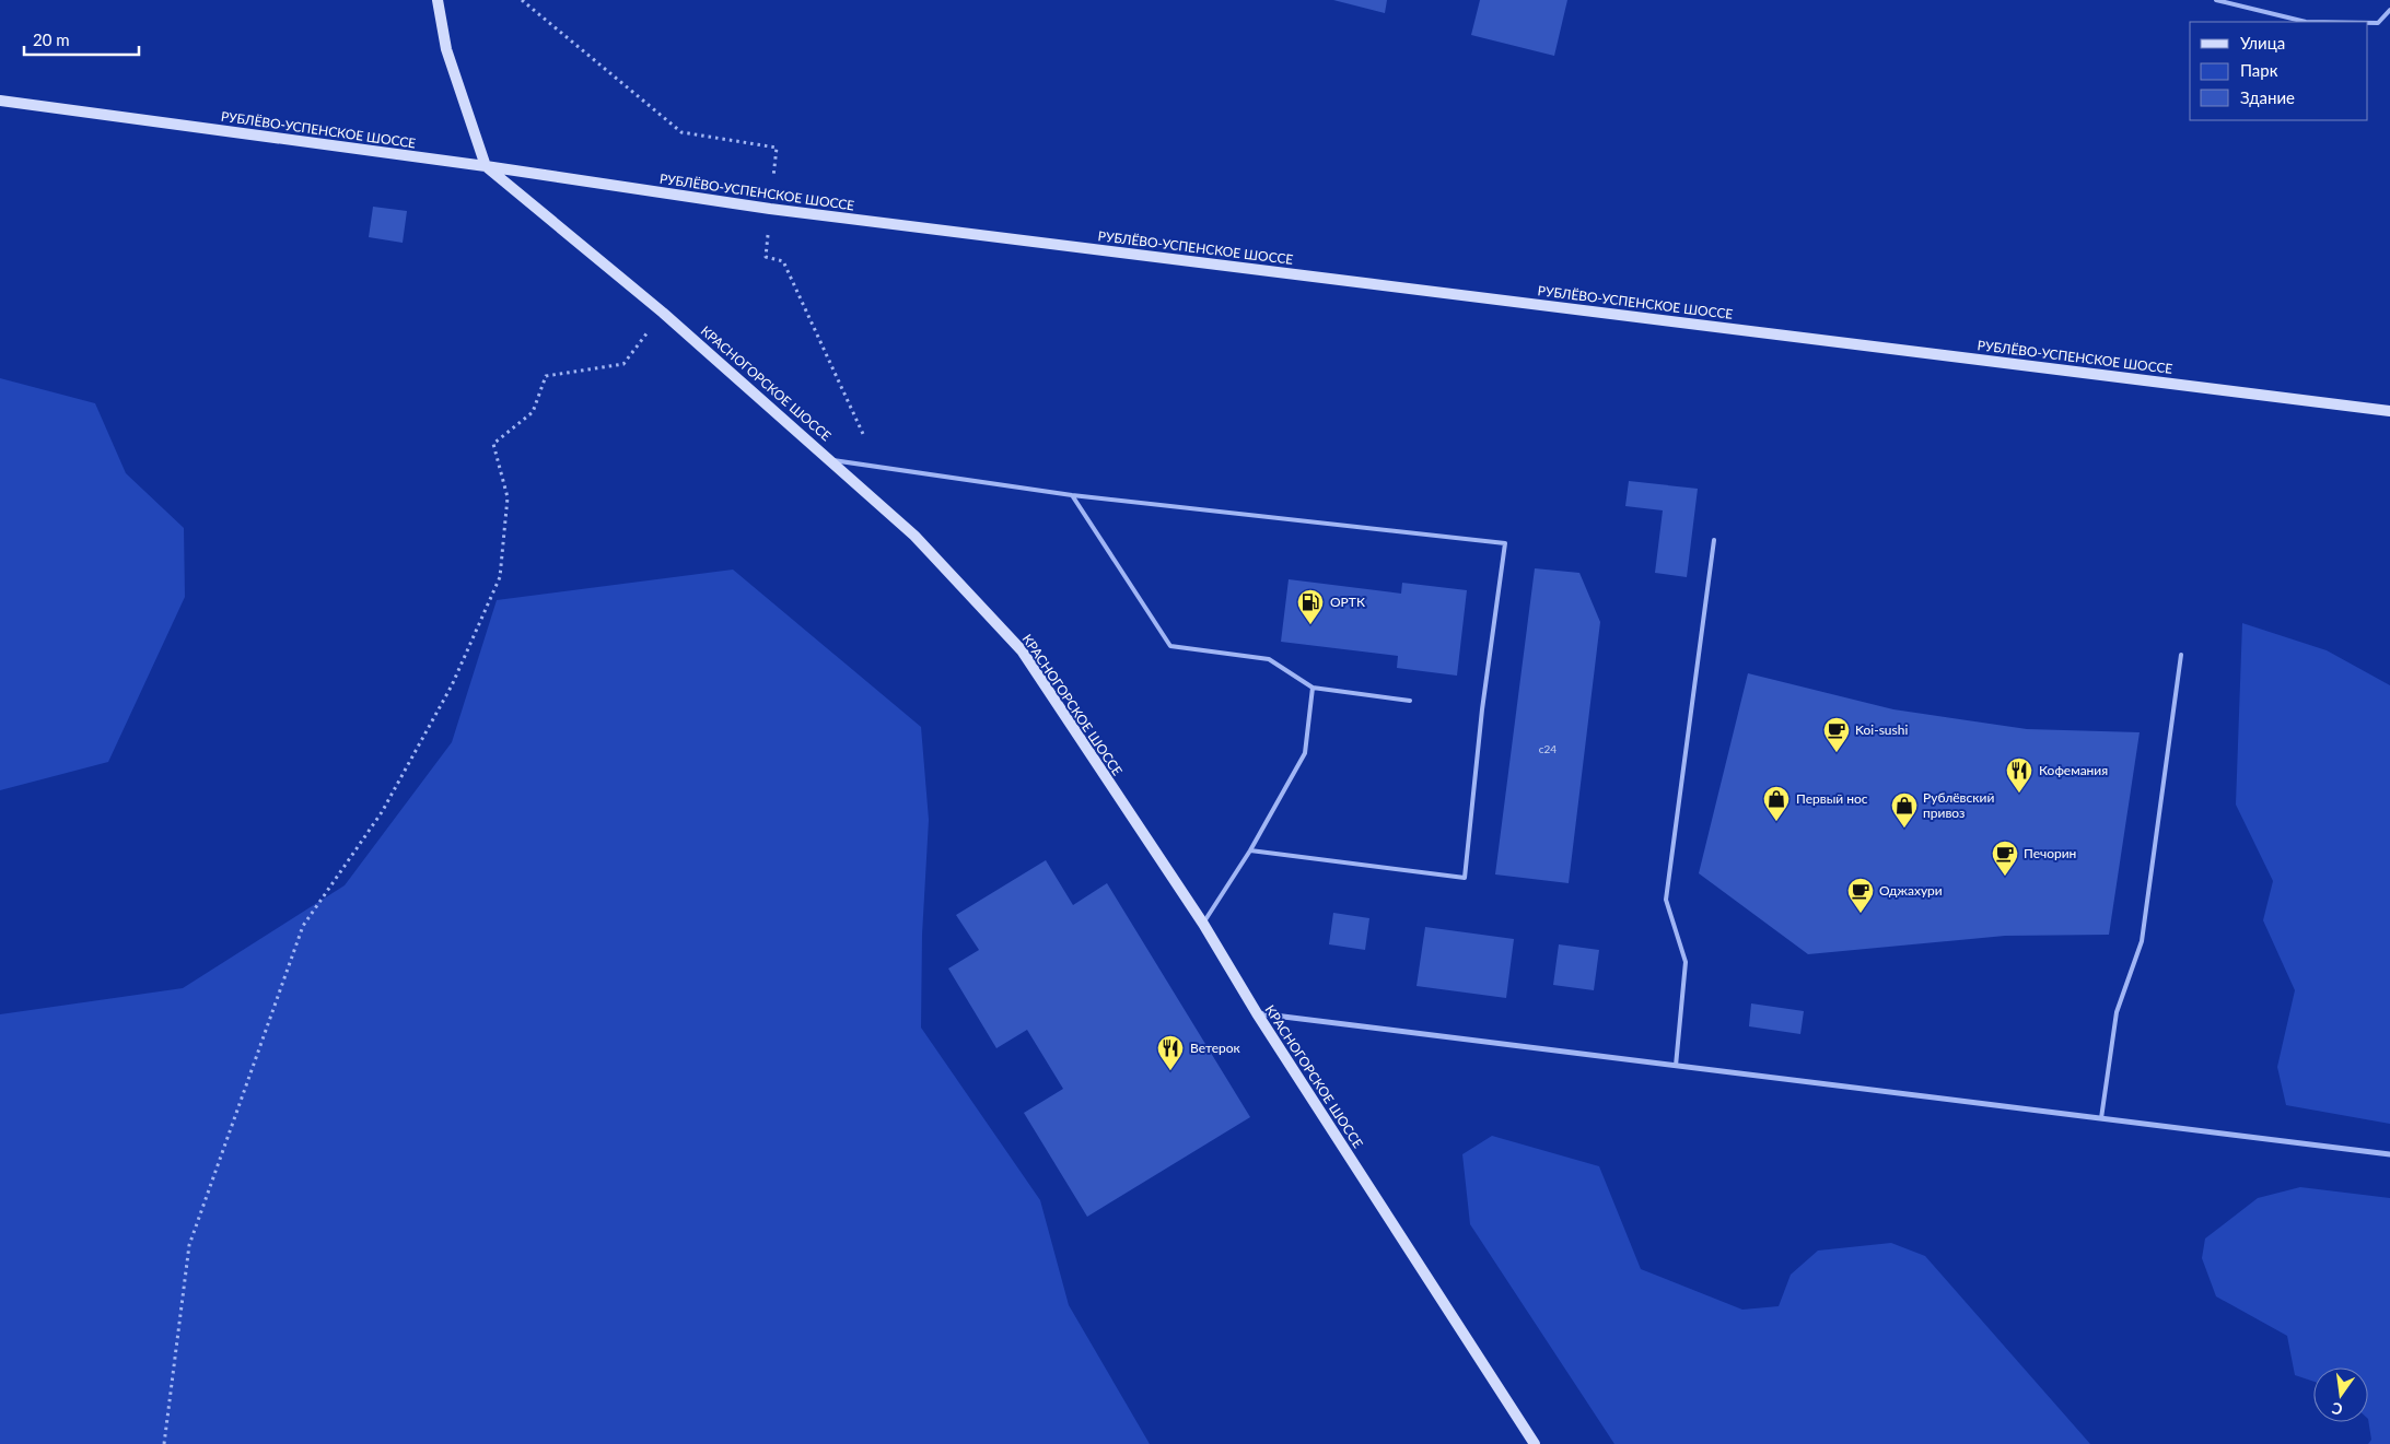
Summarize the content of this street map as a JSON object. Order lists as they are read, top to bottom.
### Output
{
  "streets": {
    "main road": ["РУБЛЁВО-УСПЕНСКОЕ ШОССЕ", "КРАСНОГОРСКОЕ ШОССЕ"]
  },
  "crossings": [
    ["РУБЛЁВО-УСПЕНСКОЕ ШОССЕ", "КРАСНОГОРСКОЕ ШОССЕ"]
  ],
  "places": {
    "fuel station": ["ОРТК"],
    "cafe": ["Koi-sushi", "Печорин", "Оджахури"],
    "restaurant": ["Кофемания", "Ветерок"],
    "shop": ["Первый нос", "Рублёвский привоз"]
  },
  "house_numbers": ["с24"],
  "legend": ["Улица", "Парк", "Здание"],
  "scale_bar": "20 m",
  "north": "bottom"
}
